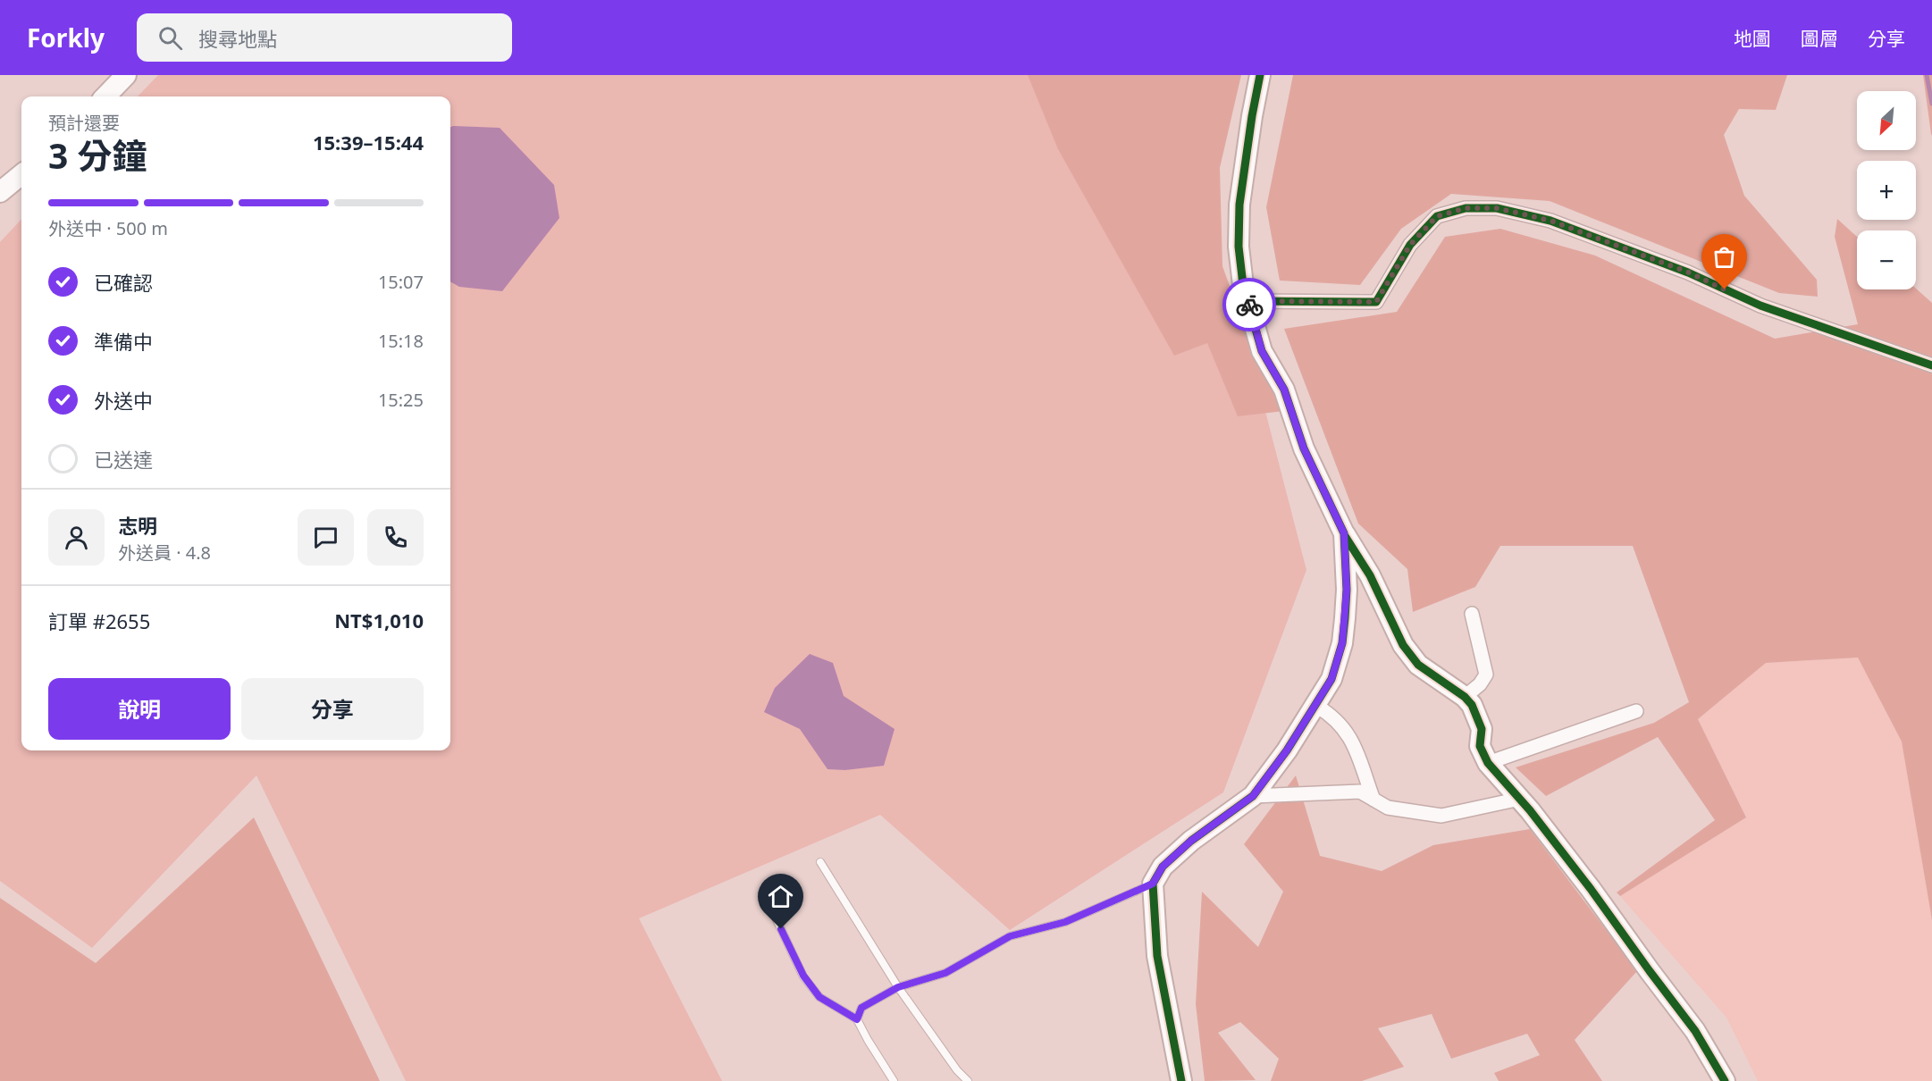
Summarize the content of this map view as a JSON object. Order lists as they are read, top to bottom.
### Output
{
  "north": "bottom left",
  "page": {
    "header": "Forkly",
    "search": "搜尋地點",
    "nav": ["地圖", "圖層", "分享"],
    "map_buttons": ["+", "−"],
    "heading": ["3 分鐘", "預計還要", "15:39–15:44"],
    "panel": [
      "志明",
      "外送員 · 4.8",
      "訂單 #2655",
      "NT$1,010"
    ],
    "bar": "外送中 · 500 m",
    "list": [
      ["已確認", "15:07"],
      ["準備中", "15:18"],
      ["外送中", "15:25"],
      "已送達"
    ],
    "buttons": ["說明", "分享"]
  }
}
